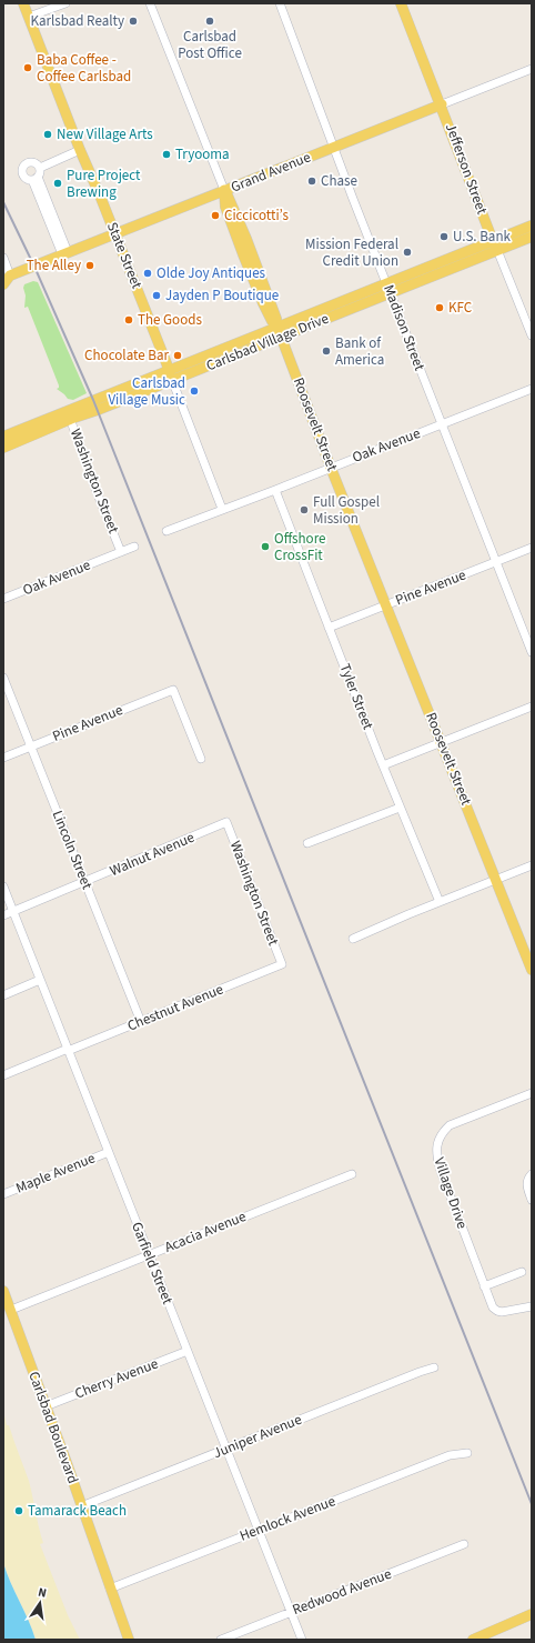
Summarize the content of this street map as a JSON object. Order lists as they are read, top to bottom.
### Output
{
  "streets": {
    "main road": [
      "Jefferson Street",
      "Grand Avenue",
      "State Street",
      "Carlsbad Village Drive",
      "Roosevelt Street",
      "Carlsbad Boulevard"
    ],
    "street": [
      "Madison Street",
      "Oak Avenue",
      "Washington Street",
      "Pine Avenue",
      "Tyler Street",
      "Lincoln Street",
      "Walnut Avenue",
      "Chestnut Avenue",
      "Maple Avenue",
      "Village Drive",
      "Acacia Avenue",
      "Garfield Street",
      "Cherry Avenue",
      "Juniper Avenue",
      "Hemlock Avenue",
      "Redwood Avenue"
    ]
  },
  "crossings": [
    ["Jefferson Street", "Grand Avenue"],
    ["Jefferson Street", "Carlsbad Village Drive"],
    ["Grand Avenue", "State Street"],
    ["Grand Avenue", "Madison Street"],
    ["Grand Avenue", "Roosevelt Street"],
    ["State Street", "Carlsbad Village Drive"],
    ["State Street", "Oak Avenue"],
    ["Madison Street", "Carlsbad Village Drive"],
    ["Madison Street", "Oak Avenue"],
    ["Madison Street", "Pine Avenue"],
    ["Carlsbad Village Drive", "Roosevelt Street"],
    ["Carlsbad Village Drive", "Washington Street"],
    ["Roosevelt Street", "Oak Avenue"],
    ["Roosevelt Street", "Pine Avenue"],
    ["Oak Avenue", "Washington Street"],
    ["Oak Avenue", "Tyler Street"],
    ["Washington Street", "Walnut Avenue"],
    ["Washington Street", "Chestnut Avenue"],
    ["Pine Avenue", "Tyler Street"],
    ["Pine Avenue", "Lincoln Street"],
    ["Lincoln Street", "Walnut Avenue"],
    ["Lincoln Street", "Chestnut Avenue"],
    ["Walnut Avenue", "Garfield Street"],
    ["Chestnut Avenue", "Garfield Street"],
    ["Maple Avenue", "Garfield Street"],
    ["Acacia Avenue", "Garfield Street"],
    ["Acacia Avenue", "Carlsbad Boulevard"],
    ["Garfield Street", "Cherry Avenue"],
    ["Garfield Street", "Juniper Avenue"],
    ["Garfield Street", "Hemlock Avenue"],
    ["Garfield Street", "Redwood Avenue"],
    ["Cherry Avenue", "Carlsbad Boulevard"],
    ["Carlsbad Boulevard", "Juniper Avenue"],
    ["Carlsbad Boulevard", "Hemlock Avenue"]
  ],
  "places": [
    "Karlsbad Realty",
    "Carlsbad Post Office",
    "Baba Coffee - Coffee Carlsbad",
    "New Village Arts",
    "Tryooma",
    "Chase",
    "Pure Project Brewing",
    "Ciccicotti’s",
    "U.S. Bank",
    "Mission Federal Credit Union",
    "The Alley",
    "Olde Joy Antiques",
    "Jayden P Boutique",
    "KFC",
    "The Goods",
    "Bank of America",
    "Chocolate Bar",
    "Carlsbad Village Music",
    "Full Gospel Mission",
    "Offshore CrossFit",
    "Tamarack Beach"
  ],
  "north": "top"
}
